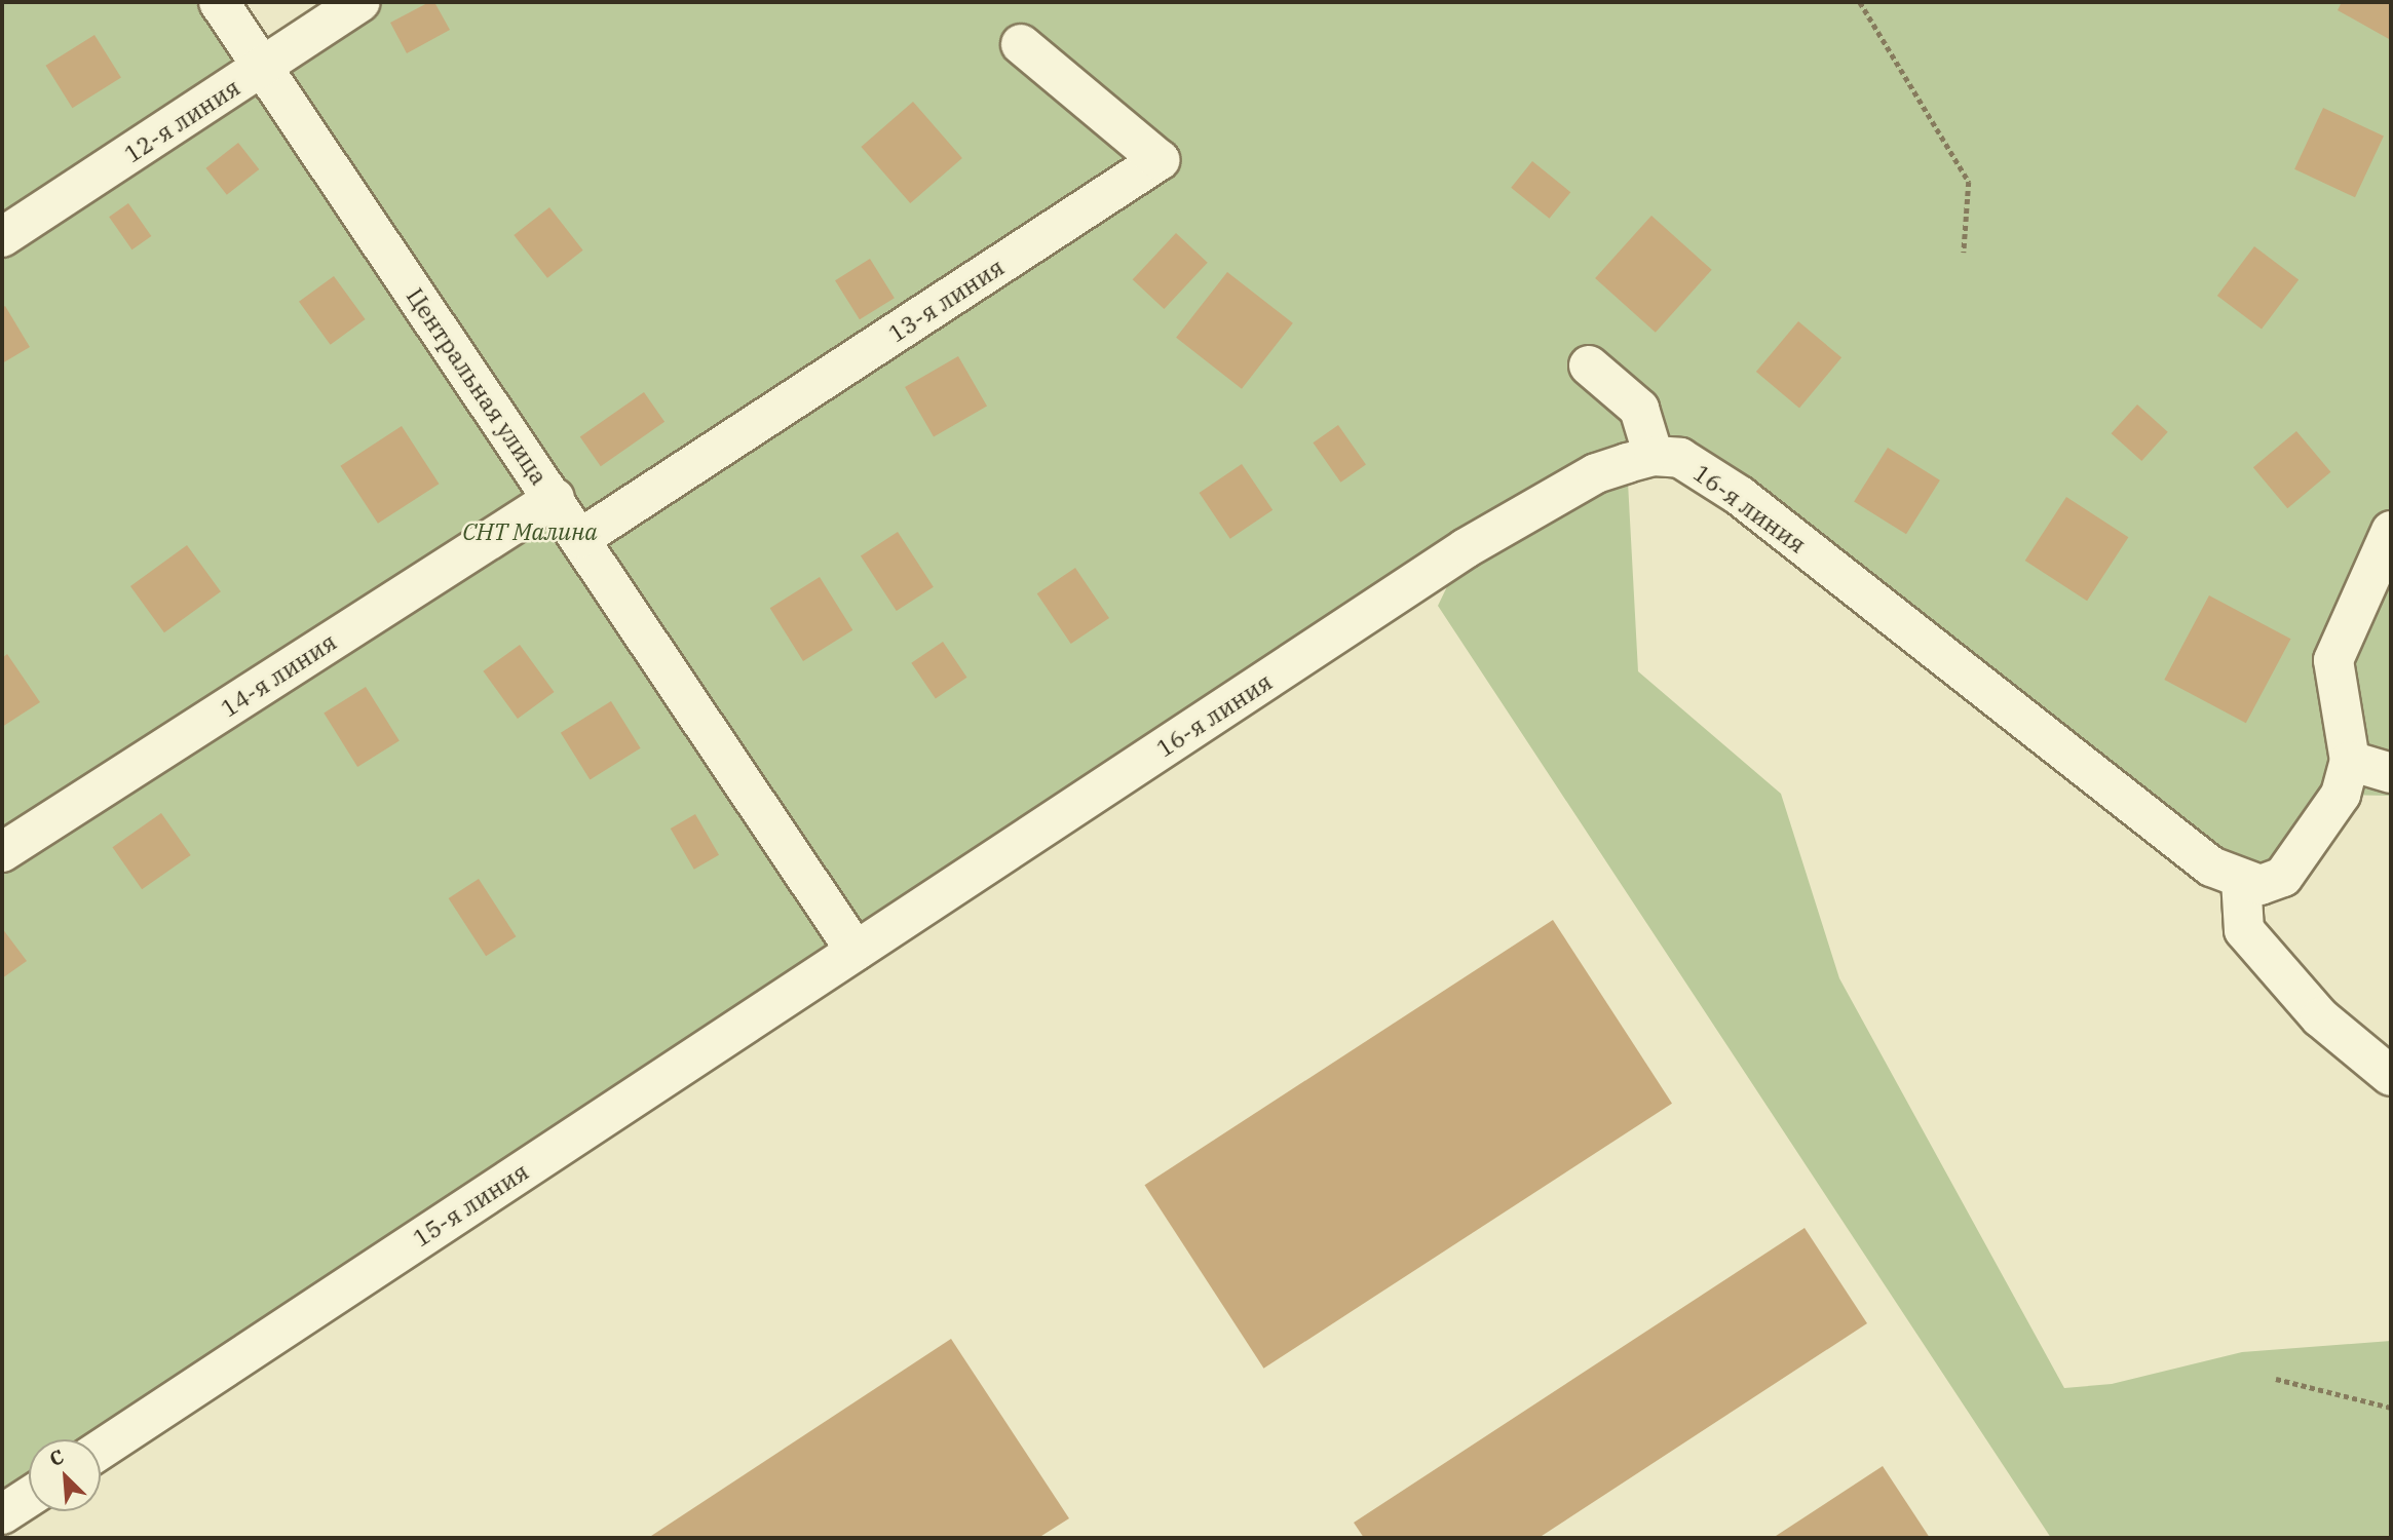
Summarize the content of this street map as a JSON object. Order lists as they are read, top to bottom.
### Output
{
  "streets": {
    "street": [
      "12-я линия",
      "13-я линия",
      "Центральная улица",
      "16-я линия",
      "14-я линия",
      "15-я линия"
    ]
  },
  "crossings": [
    ["12-я линия", "Центральная улица"],
    ["13-я линия", "Центральная улица"],
    ["Центральная улица", "16-я линия"],
    ["Центральная улица", "14-я линия"],
    ["Центральная улица", "15-я линия"],
    ["16-я линия", "15-я линия"]
  ],
  "parks": ["СНТ Малина"],
  "north": "top left"
}
